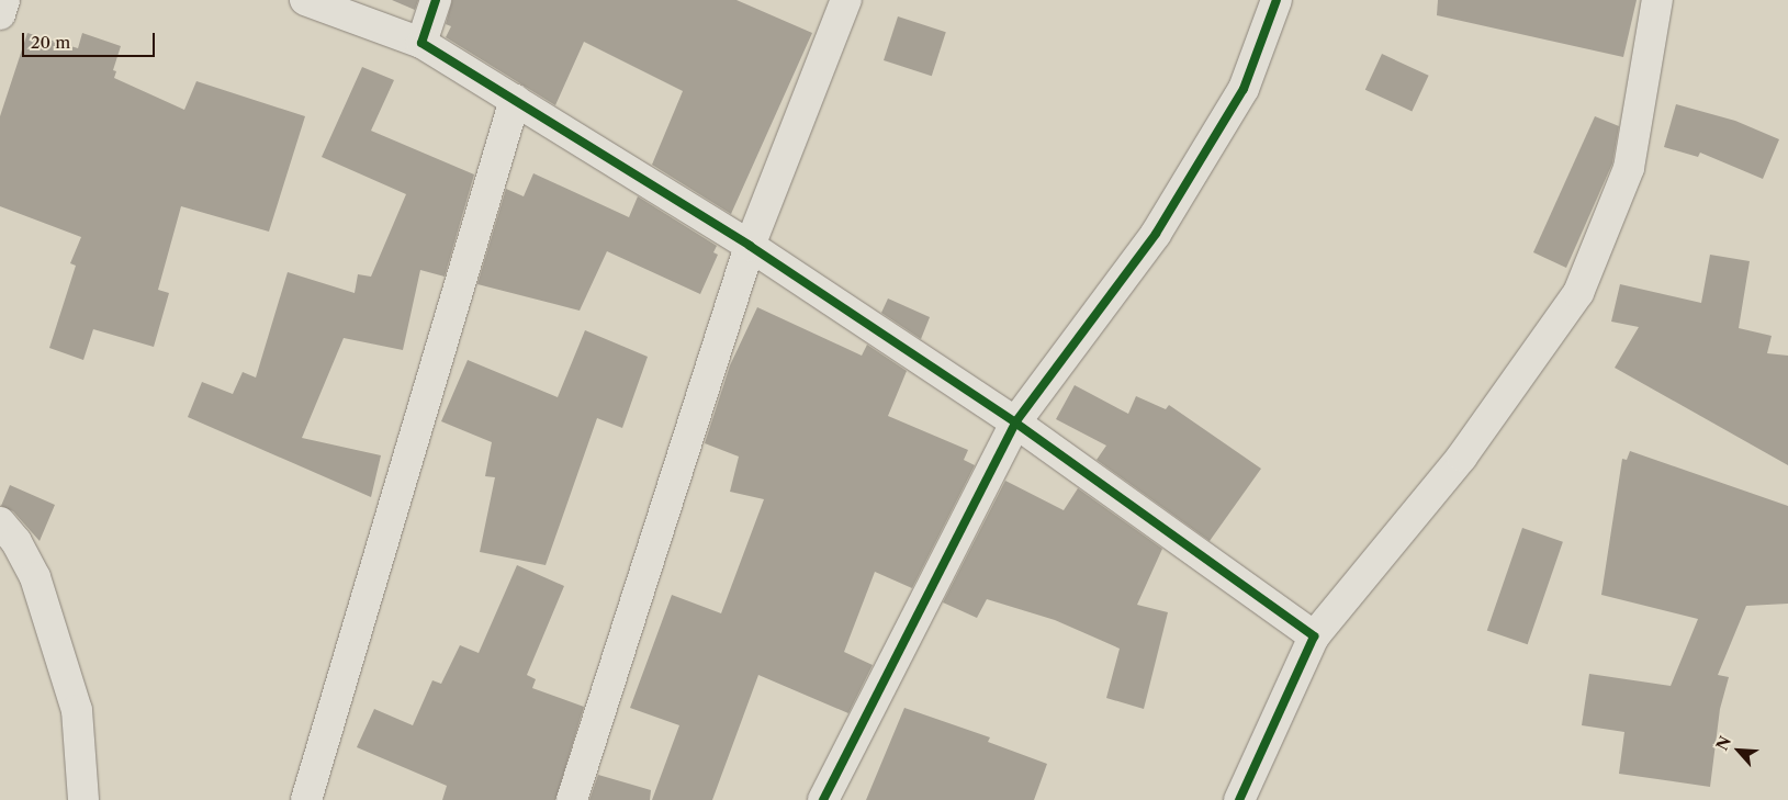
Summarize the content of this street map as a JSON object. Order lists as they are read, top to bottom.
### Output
{
  "scale_bar": "20 m",
  "north": "top left"
}
